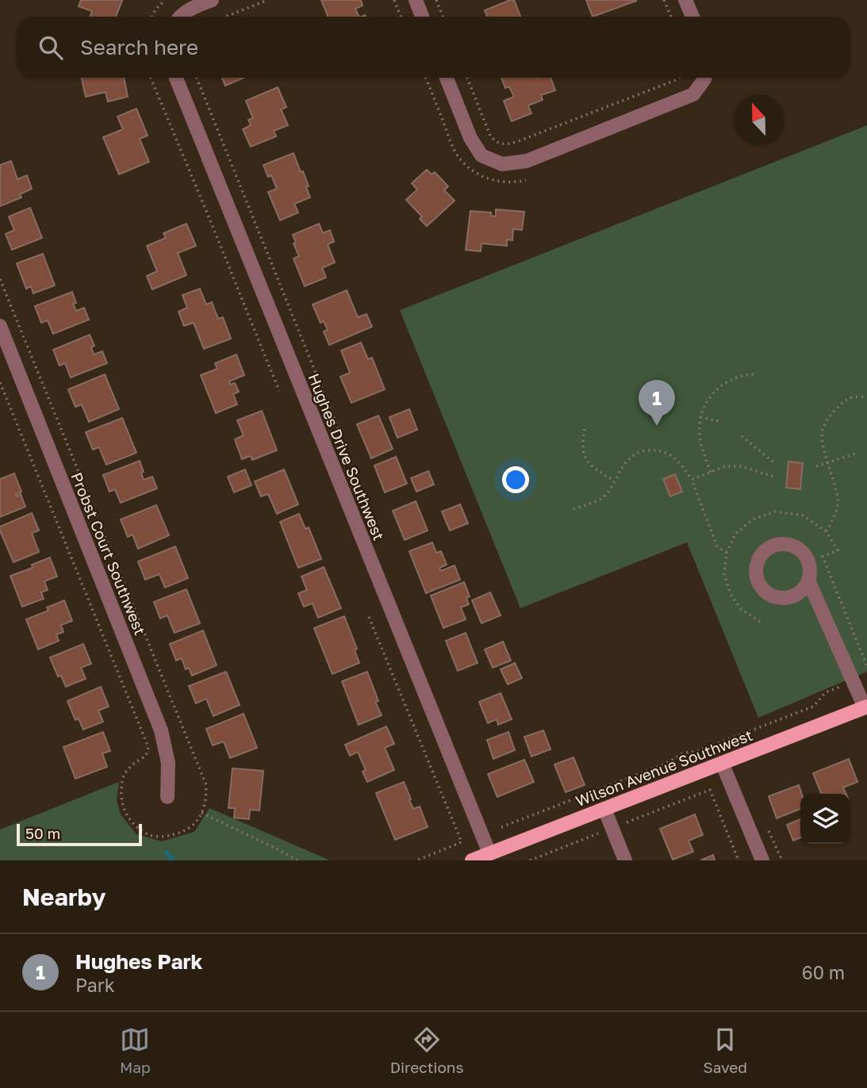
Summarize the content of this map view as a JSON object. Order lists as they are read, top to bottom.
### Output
{
  "streets": {
    "main road": ["Wilson Avenue Southwest"],
    "street": ["Hughes Drive Southwest", "Probst Court Southwest"]
  },
  "crossings": [
    ["Hughes Drive Southwest", "Wilson Avenue Southwest"]
  ],
  "scale_bar": "50 m",
  "north": "top",
  "page": {
    "search": "Search here",
    "pins": "1",
    "scale": "50 m",
    "heading": "Nearby",
    "list": [
      {
        "mark": "1",
        "name": "Hughes Park",
        "note": "Park",
        "value": "60 m"
      }
    ],
    "nav": ["Map", "Directions", "Saved"]
  }
}
